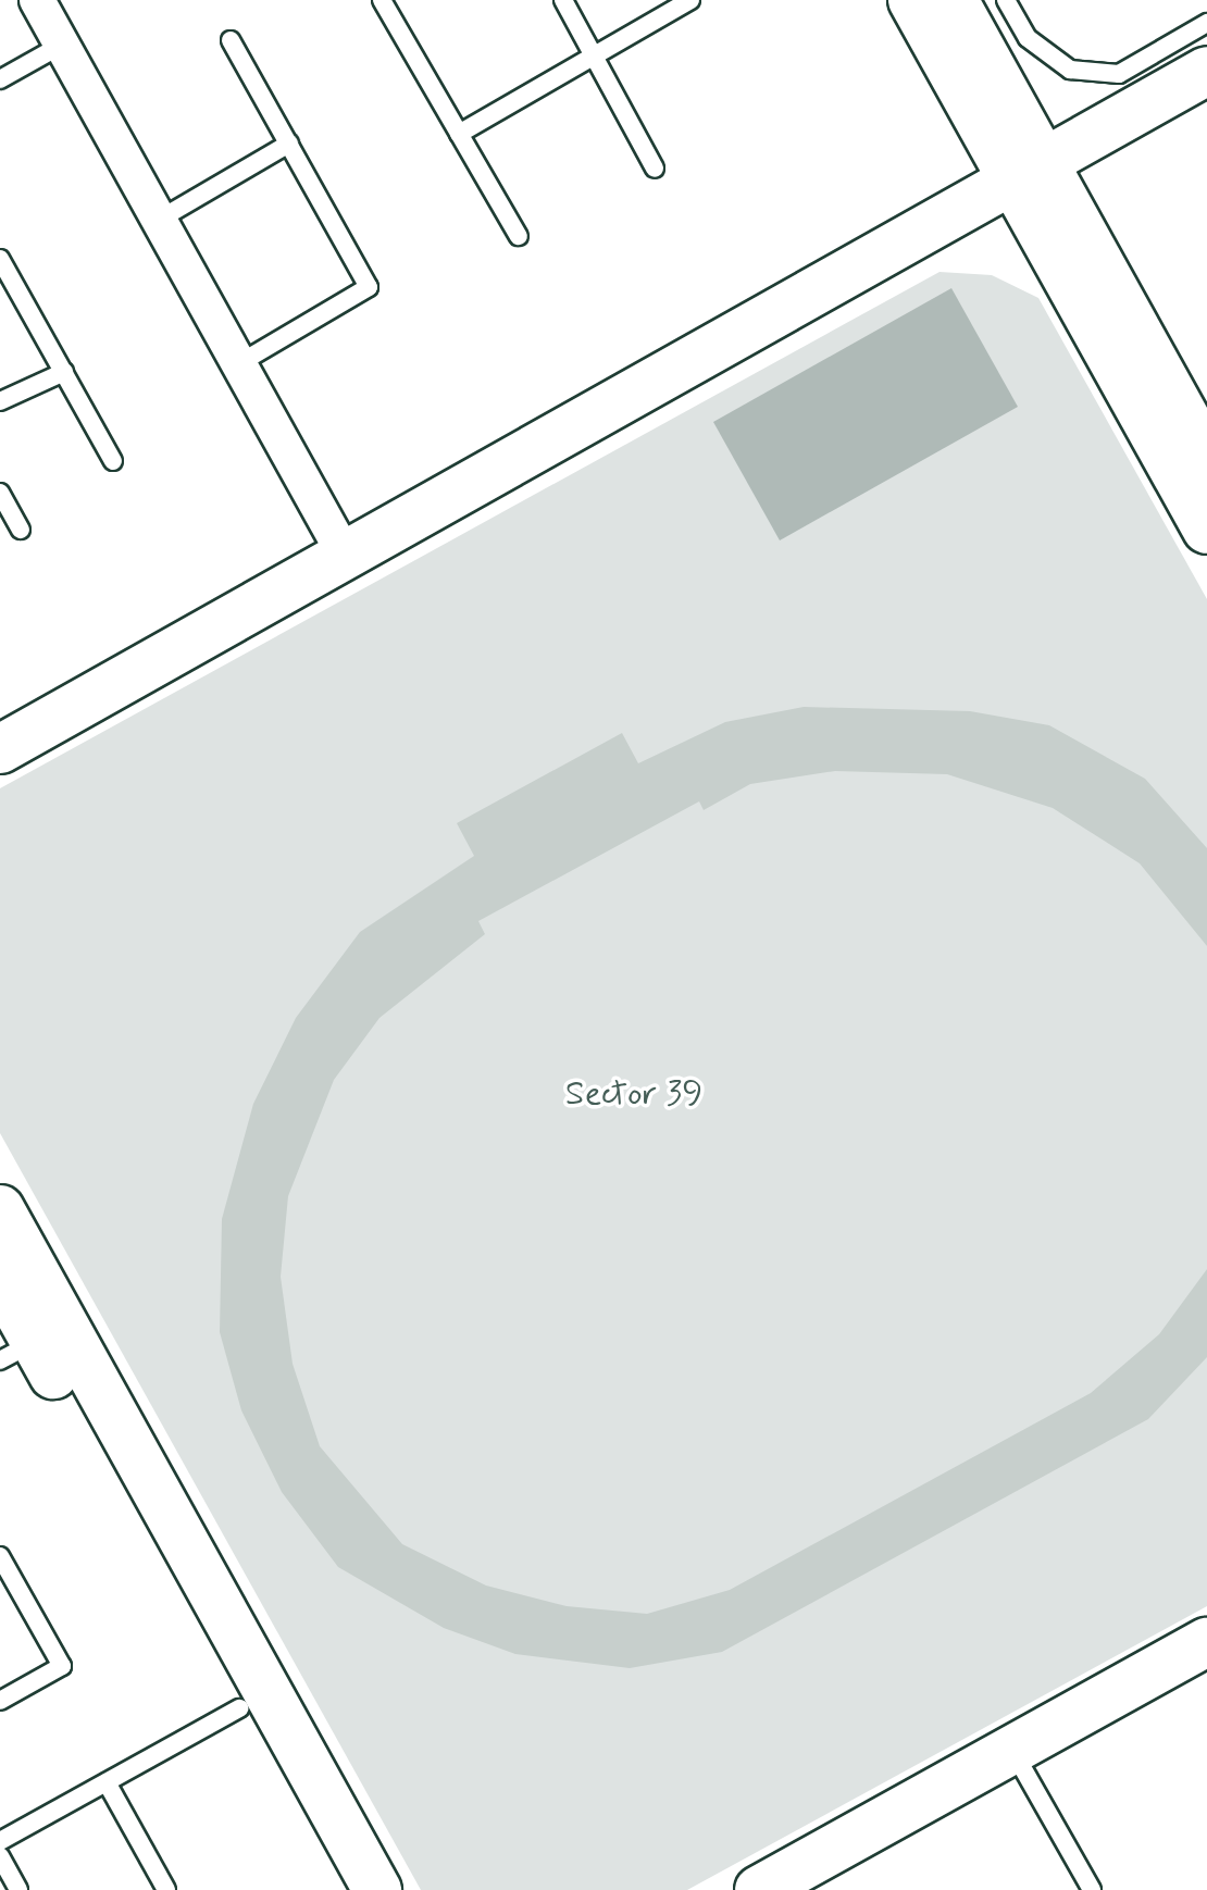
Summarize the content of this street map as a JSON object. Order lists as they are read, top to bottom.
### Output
{
  "parks": ["Sector 39"]
}
